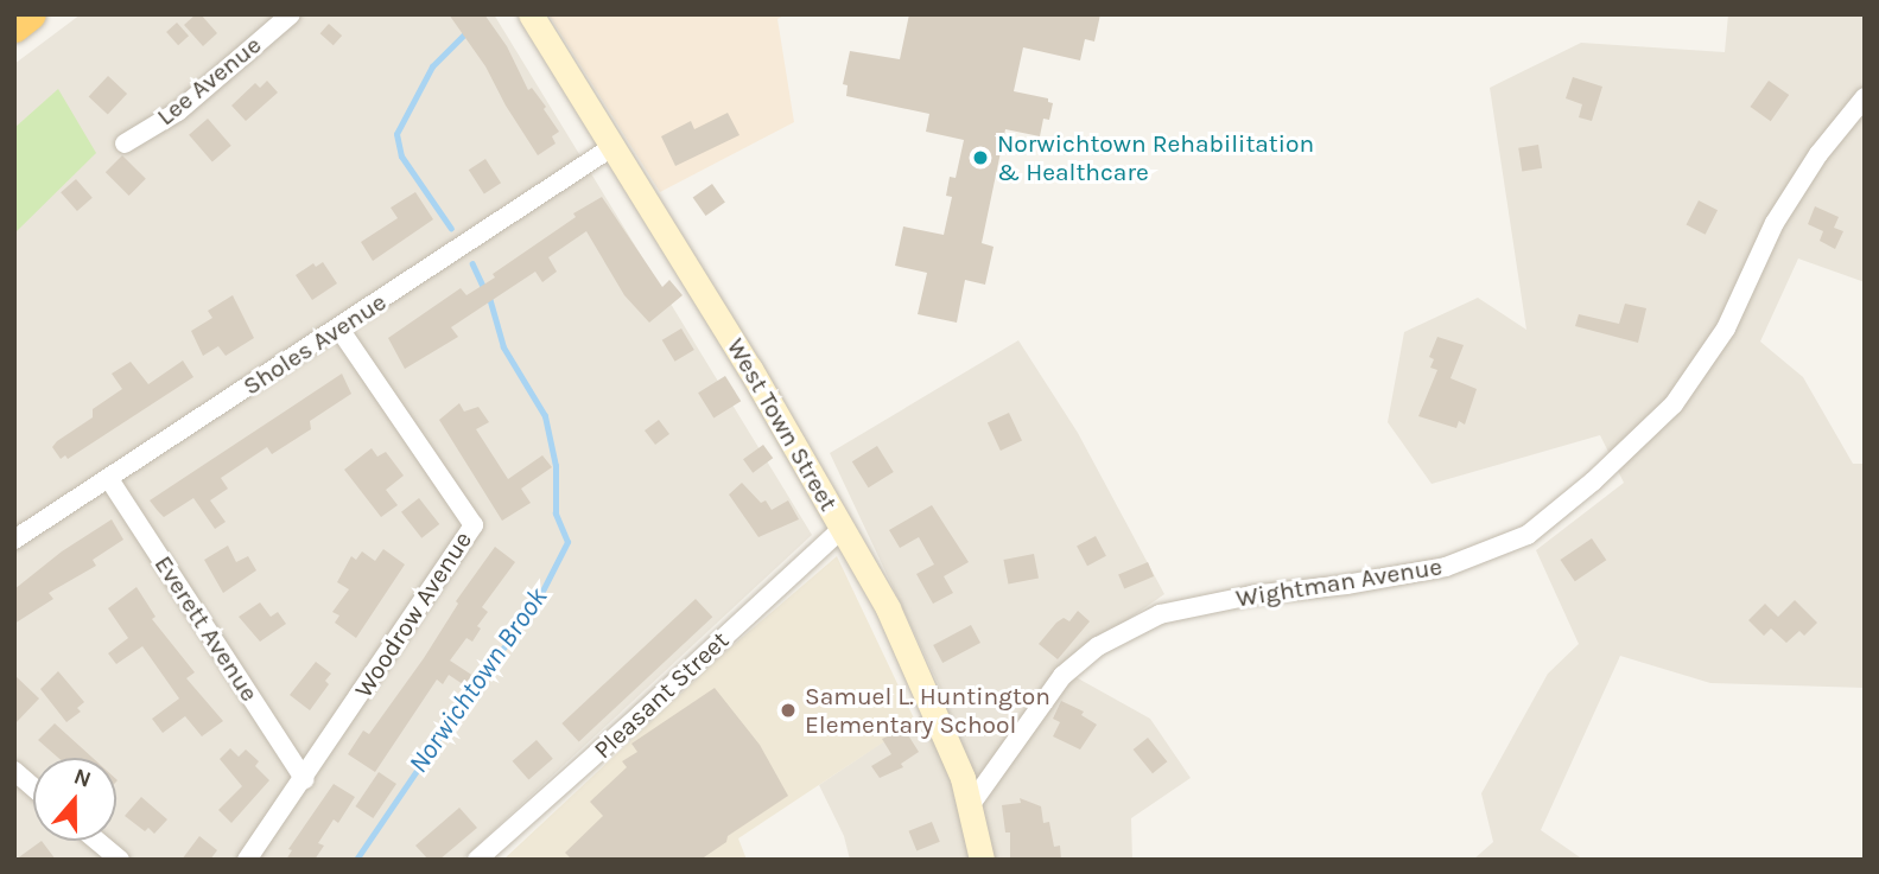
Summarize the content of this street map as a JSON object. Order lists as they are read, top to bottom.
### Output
{
  "streets": {
    "main road": ["West Town Street"],
    "street": [
      "Lee Avenue",
      "Sholes Avenue",
      "Wightman Avenue",
      "Woodrow Avenue",
      "Everett Avenue",
      "Pleasant Street"
    ]
  },
  "crossings": [
    ["Sholes Avenue", "West Town Street"],
    ["Sholes Avenue", "Woodrow Avenue"],
    ["Sholes Avenue", "Everett Avenue"],
    ["West Town Street", "Wightman Avenue"],
    ["West Town Street", "Pleasant Street"],
    ["Woodrow Avenue", "Everett Avenue"]
  ],
  "water": ["Norwichtown Brook"],
  "places": ["Norwichtown Rehabilitation & Healthcare", "Samuel L. Huntington Elementary School"],
  "north": "top"
}
